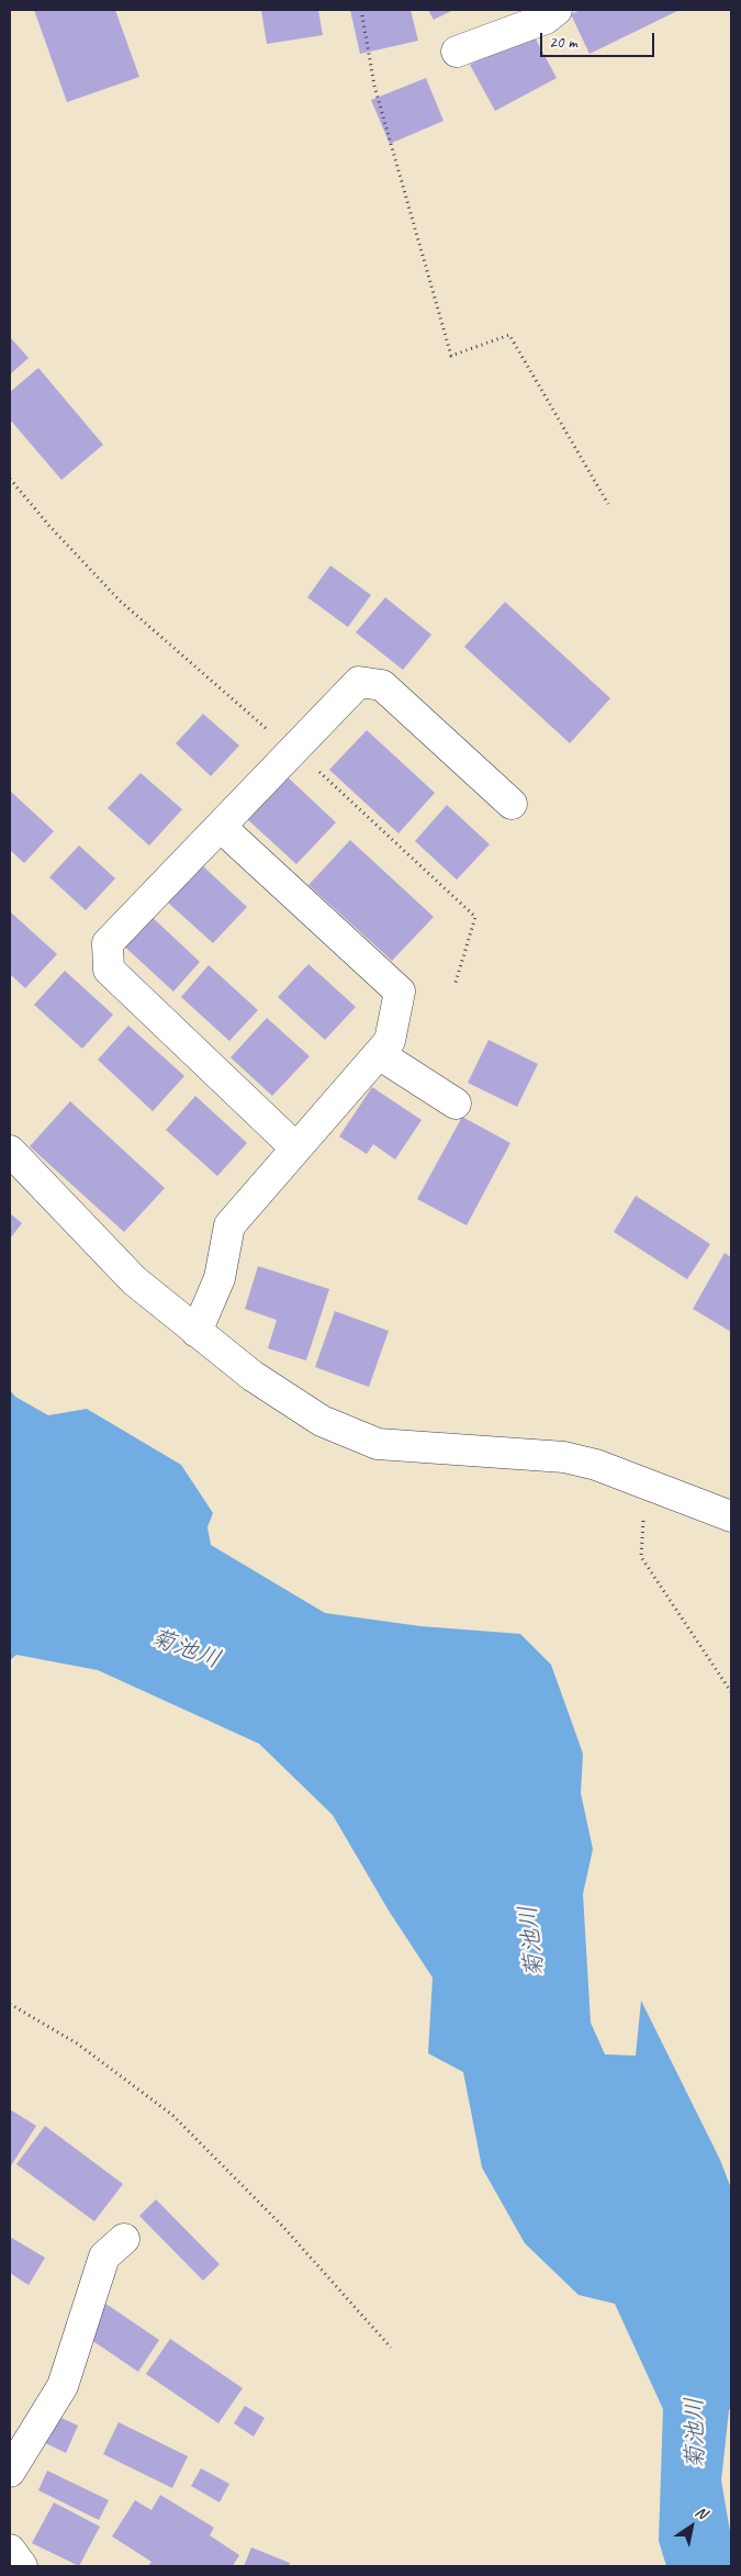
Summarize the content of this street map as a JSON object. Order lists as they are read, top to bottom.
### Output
{
  "water": ["菊池川"],
  "scale_bar": "20 m",
  "north": "top right"
}
